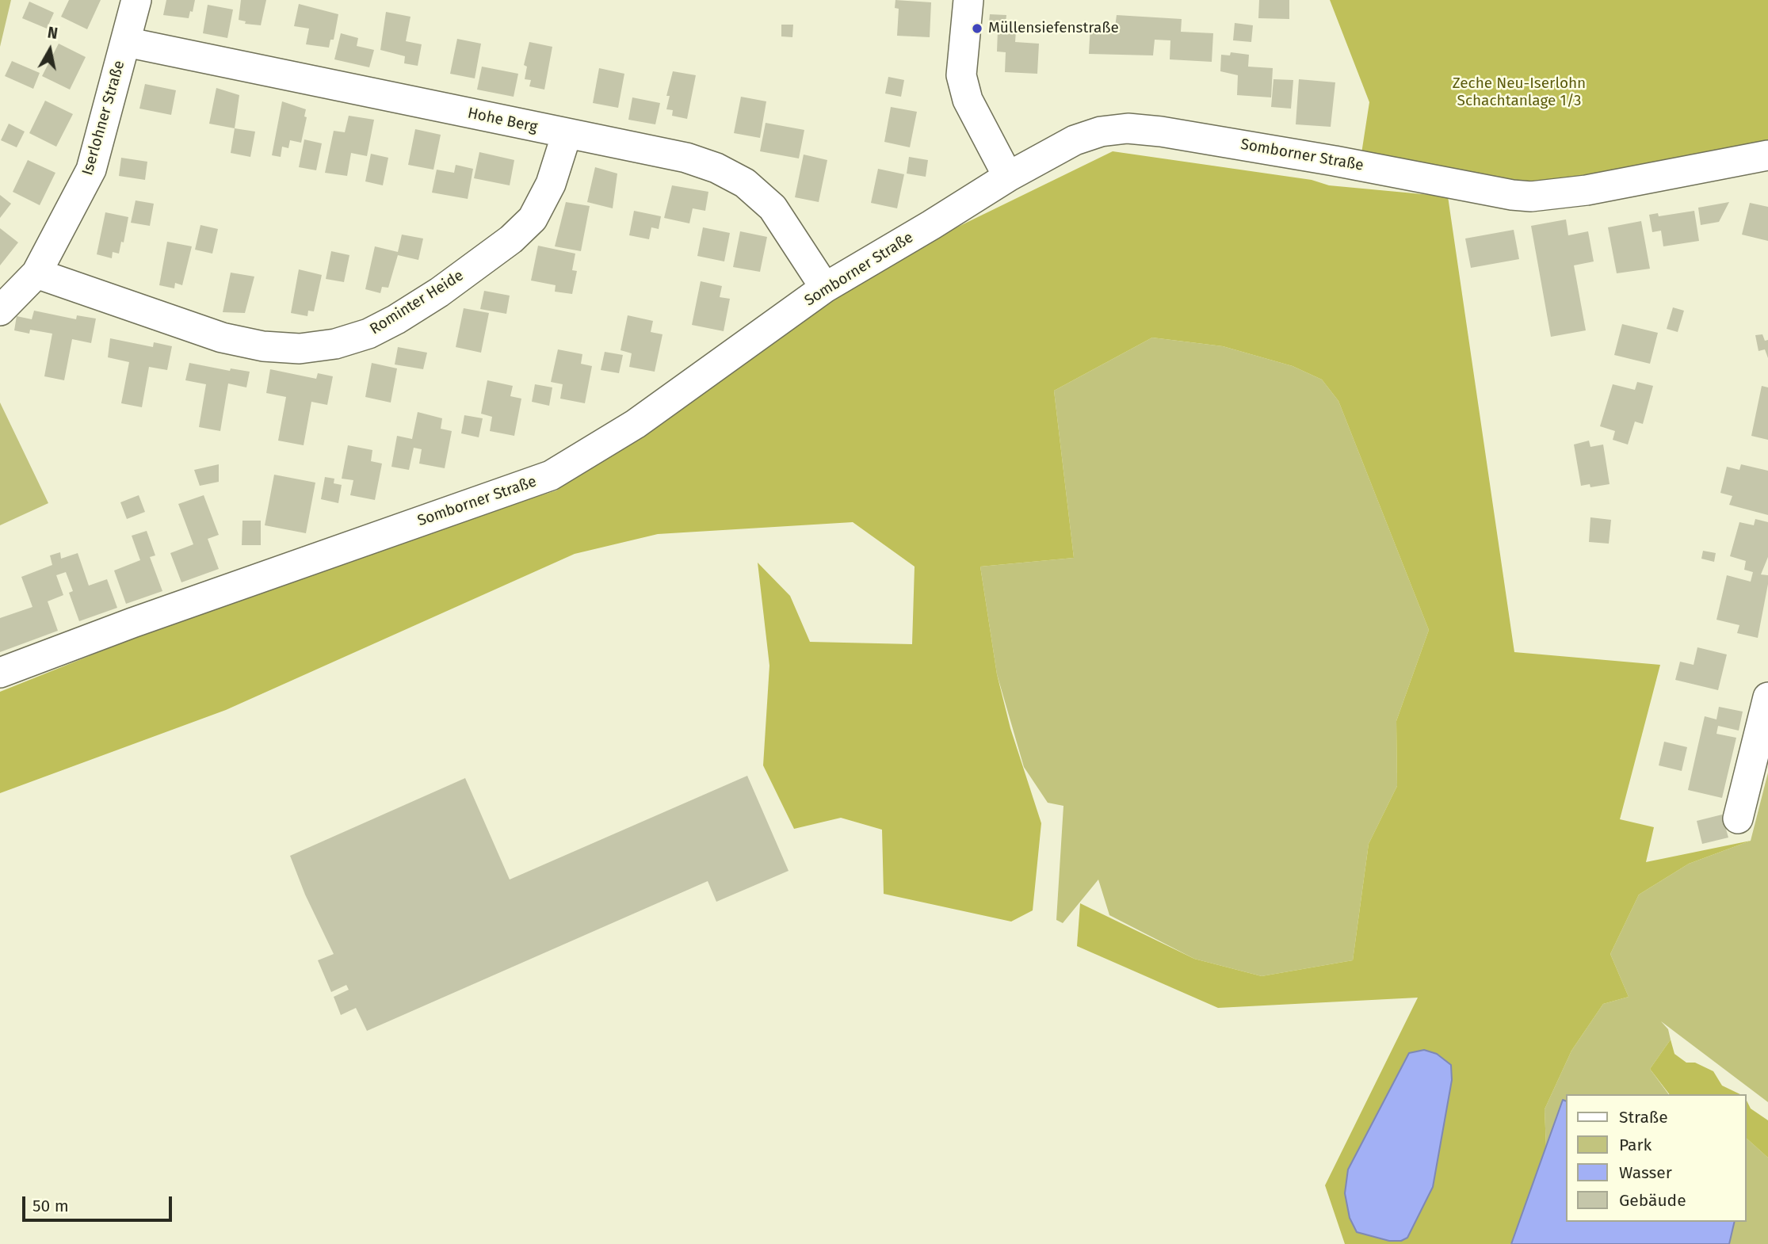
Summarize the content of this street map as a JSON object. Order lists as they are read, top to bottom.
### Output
{
  "streets": {
    "street": [
      "Iserlohner Straße",
      "Hohe Berg",
      "Somborner Straße",
      "Rominter Heide"
    ]
  },
  "crossings": [
    ["Iserlohner Straße", "Hohe Berg"],
    ["Iserlohner Straße", "Rominter Heide"],
    ["Hohe Berg", "Somborner Straße"],
    ["Hohe Berg", "Rominter Heide"]
  ],
  "parks": ["Zeche Neu-Iserlohn Schachtanlage 1/3"],
  "places": ["Müllensiefenstraße"],
  "legend": [
    "Straße",
    "Park",
    "Wasser",
    "Gebäude"
  ],
  "scale_bar": "50 m",
  "north": "top"
}
